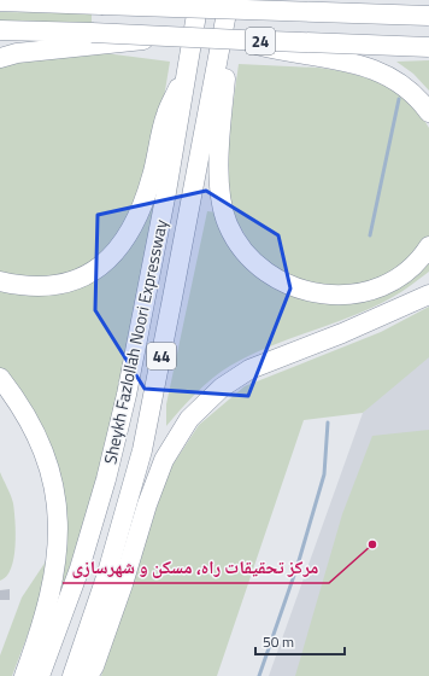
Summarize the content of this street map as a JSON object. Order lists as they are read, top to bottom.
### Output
{
  "streets": {
    "highway": ["24", "Sheykh Fazlollah Noori Expressway", "44"]
  },
  "places": ["مرکز تحقیقات راه، مسکن و شهرسازی"],
  "scale_bar": "50 m"
}
